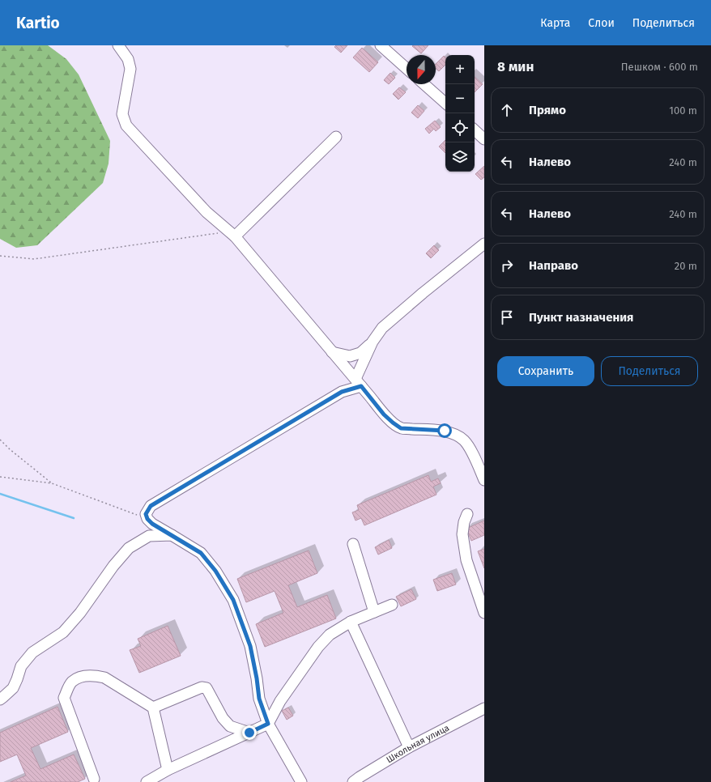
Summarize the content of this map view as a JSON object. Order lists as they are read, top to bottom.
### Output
{
  "streets": {
    "street": ["Школьная улица"]
  },
  "north": "bottom",
  "page": {
    "header": "Kartio",
    "nav": ["Карта", "Слои", "Поделиться"],
    "heading": ["8 мин", "Пешком · 600 m"],
    "map_buttons": ["+", "−"],
    "list": [
      ["Прямо", "100 m"],
      ["Налево", "240 m"],
      ["Налево", "240 m"],
      ["Направо", "20 m"],
      "Пункт назначения"
    ],
    "buttons": ["Сохранить", "Поделиться"]
  }
}
